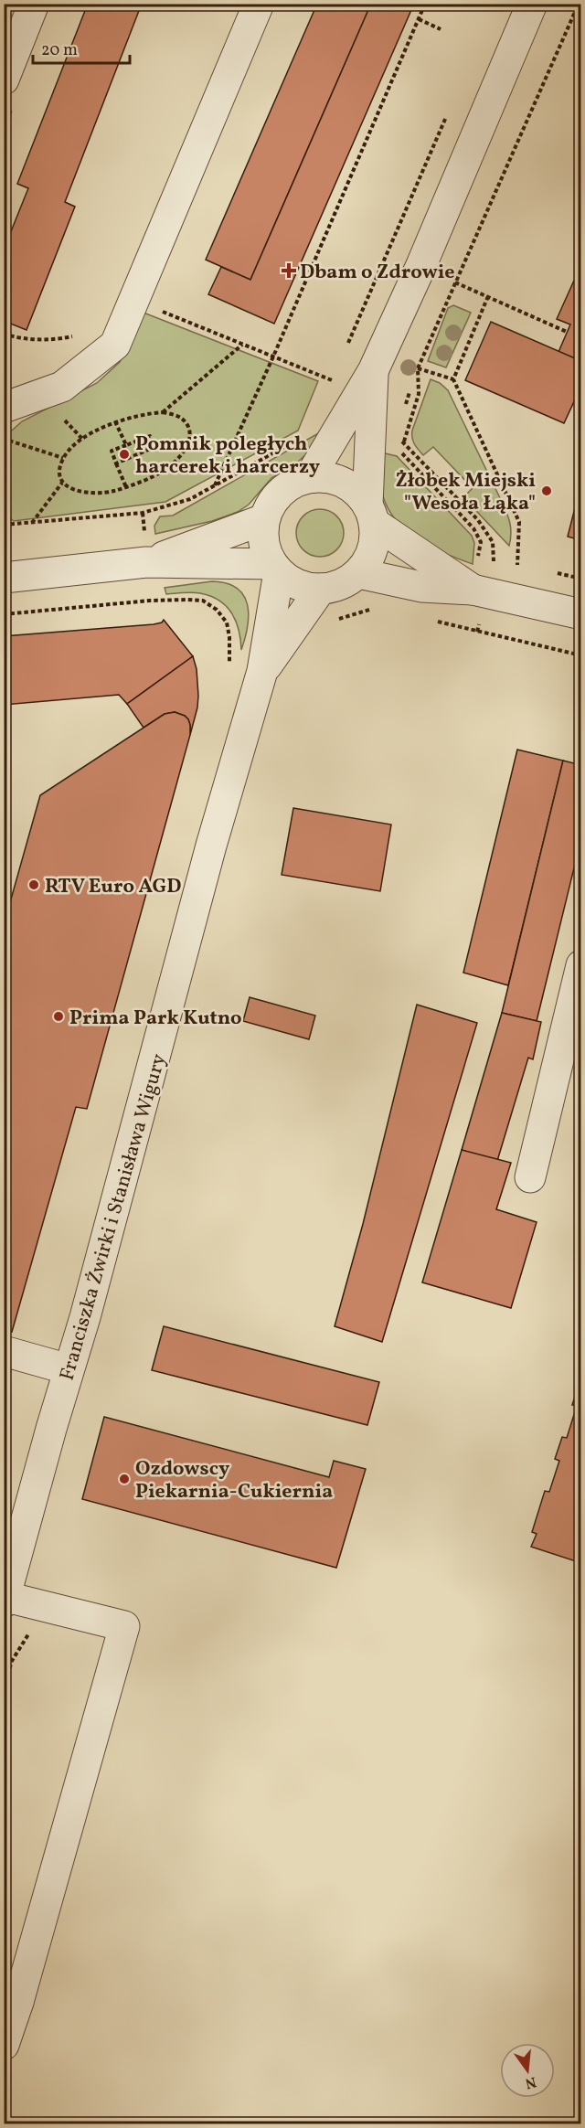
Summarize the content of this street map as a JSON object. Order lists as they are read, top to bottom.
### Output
{
  "streets": {
    "street": ["Franciszka Żwirki i Stanisława Wigury"]
  },
  "places": {
    "health": ["Dbam o Zdrowie"],
    "other": [
      "Pomnik poległych harcerek i harcerzy",
      "Żłobek Miejski \"Wesoła Łąka\"",
      "RTV Euro AGD",
      "Prima Park Kutno",
      "Ozdowscy Piekarnia-Cukiernia"
    ]
  },
  "scale_bar": "20 m",
  "north": "bottom"
}
